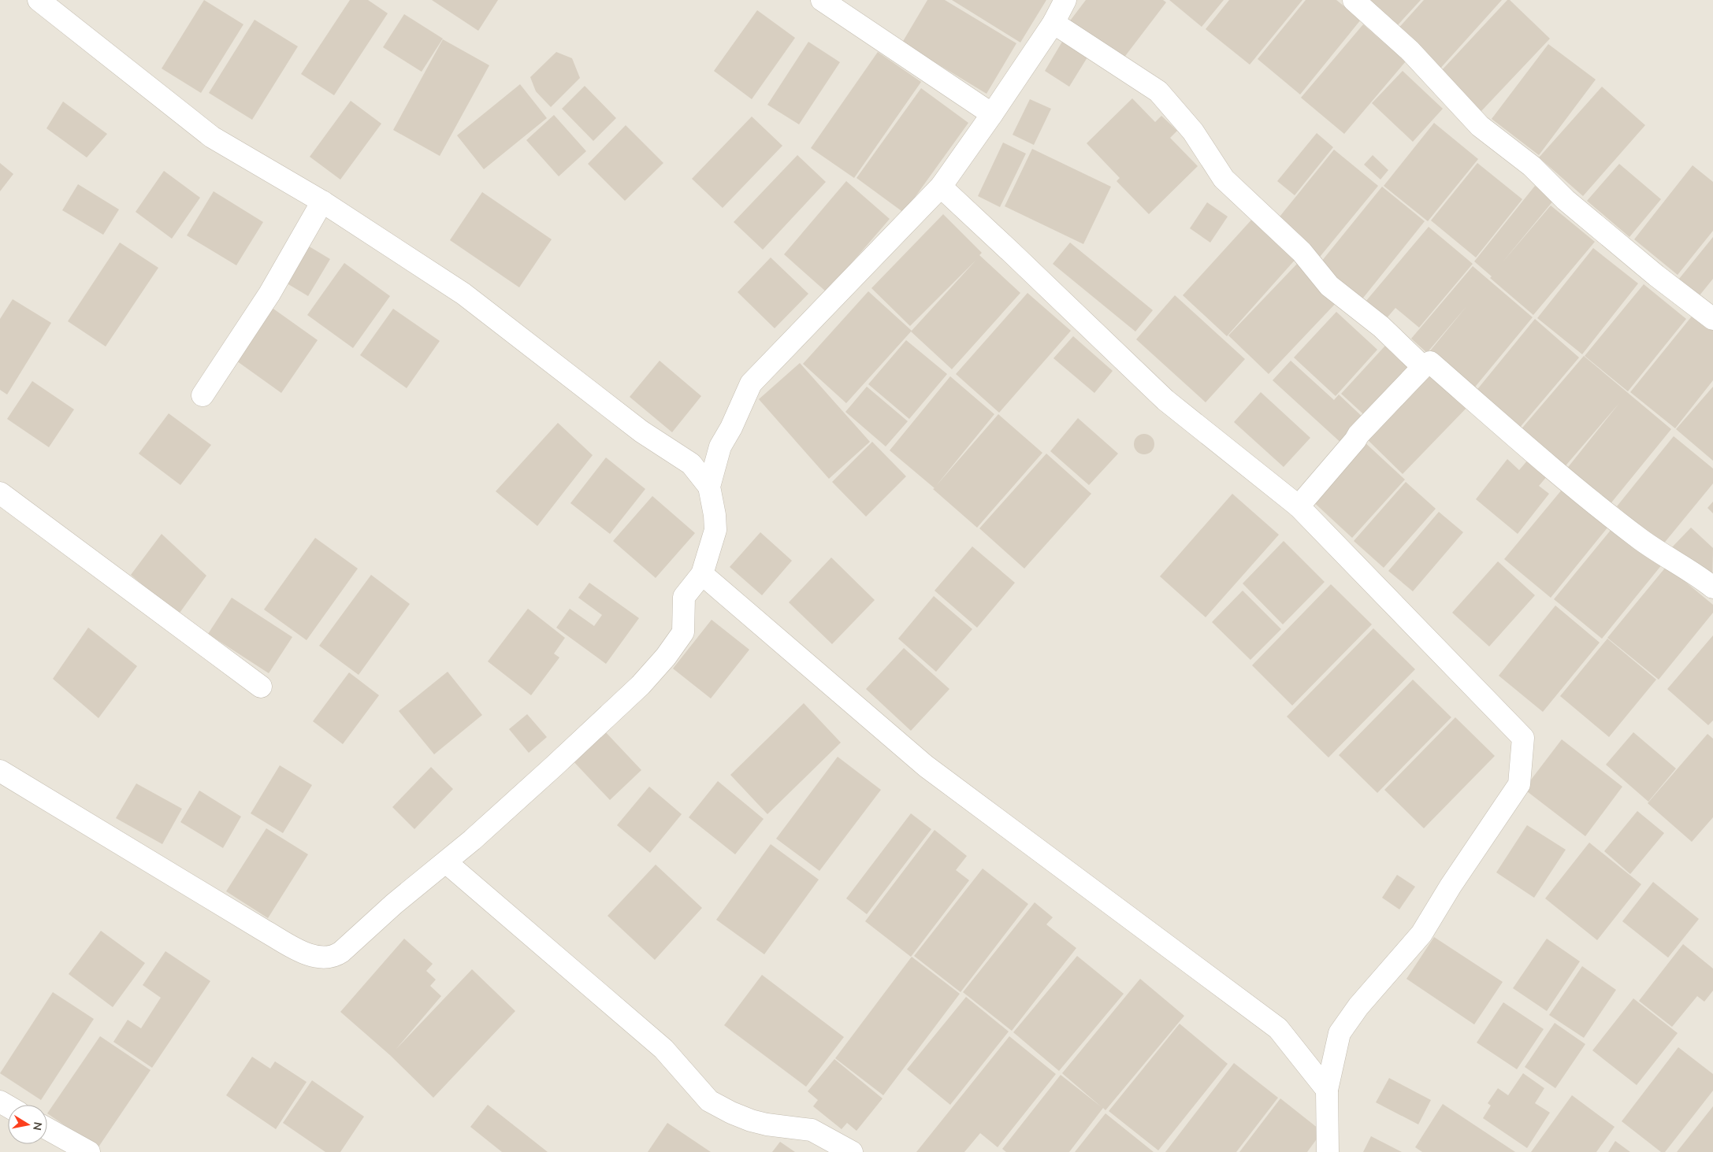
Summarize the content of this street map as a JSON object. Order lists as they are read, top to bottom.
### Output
{
  "north": "right"
}
